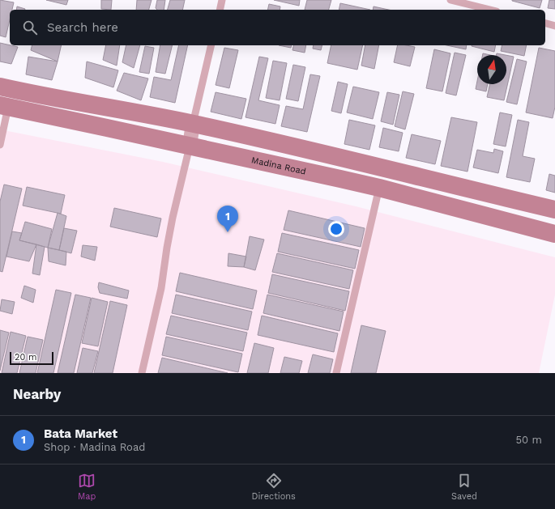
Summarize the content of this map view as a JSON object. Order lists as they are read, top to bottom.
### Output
{
  "streets": {
    "main road": ["Madina Road"]
  },
  "scale_bar": "20 m",
  "north": "top",
  "page": {
    "search": "Search here",
    "pins": "1",
    "scale": "20 m",
    "heading": "Nearby",
    "list": [
      {
        "mark": "1",
        "name": "Bata Market",
        "note": "Shop · Madina Road",
        "value": "50 m"
      }
    ],
    "nav": ["Map", "Directions", "Saved"]
  }
}
